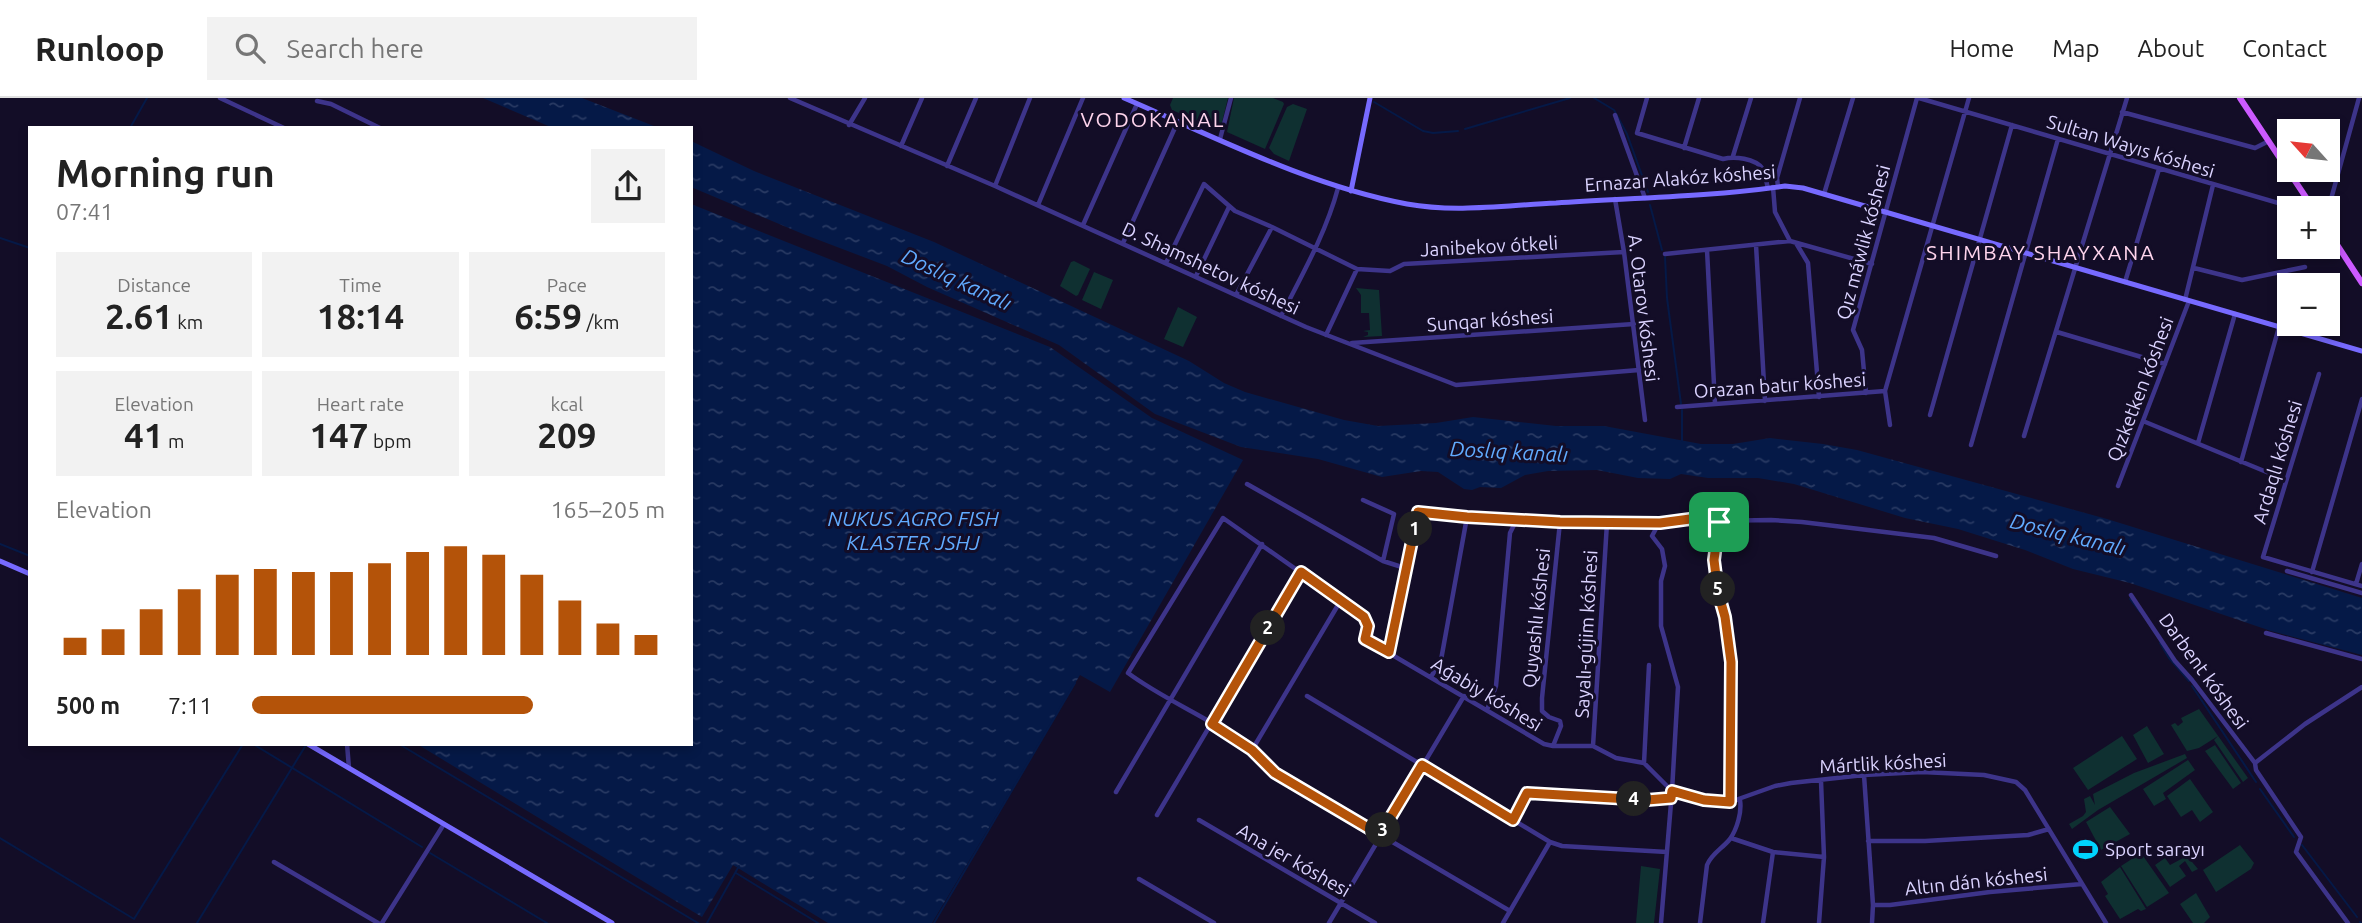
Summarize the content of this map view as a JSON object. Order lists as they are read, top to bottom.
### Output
{
  "streets": {
    "main road": ["Ernazar Alakóz kóshesi"],
    "street": [
      "Sultan Wayıs kóshesi",
      "Qız máwlik kóshesi",
      "Janibekov ótkeli",
      "D. Shamshetov kóshesi",
      "A. Otarov kóshesi",
      "Sunqar kóshesi",
      "Orazan batır kóshesi",
      "Qızketken kóshesi",
      "Ardaqlı kóshesi",
      "Quyashlı kóshesi",
      "Sayalı-gújim kóshesi",
      "Darbent kóshesi",
      "Aǵabiy kóshesi",
      "Mártlik kóshesi",
      "Ana jer kóshesi",
      "Altın dán kóshesi"
    ]
  },
  "crossings": [
    ["Sultan Wayıs kóshesi", "Qız máwlik kóshesi"],
    ["Sultan Wayıs kóshesi", "Qızketken kóshesi"],
    ["Ernazar Alakóz kóshesi", "Qız máwlik kóshesi"],
    ["Ernazar Alakóz kóshesi", "A. Otarov kóshesi"],
    ["Ernazar Alakóz kóshesi", "Qızketken kóshesi"],
    ["Qız máwlik kóshesi", "Orazan batır kóshesi"],
    ["Janibekov ótkeli", "A. Otarov kóshesi"],
    ["D. Shamshetov kóshesi", "A. Otarov kóshesi"],
    ["D. Shamshetov kóshesi", "Sunqar kóshesi"],
    ["A. Otarov kóshesi", "Sunqar kóshesi"],
    ["Quyashlı kóshesi", "Aǵabiy kóshesi"],
    ["Sayalı-gújim kóshesi", "Aǵabiy kóshesi"],
    ["Mártlik kóshesi", "Altın dán kóshesi"]
  ],
  "districts": ["VODOKANAL", "SHIMBAY SHAYXANA"],
  "water": ["Doslıq kanalı", "NUKUS AGRO FISH KLASTER JSHJ"],
  "places": {
    "sports": ["Sport sarayı"]
  },
  "north": "top left",
  "page": {
    "header": "Runloop",
    "search": "Search here",
    "nav": [
      "Home",
      "Map",
      "About",
      "Contact"
    ],
    "map_buttons": ["+", "−"],
    "heading": ["Morning run", "07:41"],
    "stats": [
      ["Distance", "2.61 km"],
      ["Time", "18:14"],
      ["Pace", "6:59 /km"],
      ["Elevation", "41 m"],
      ["Heart rate", "147 bpm"],
      ["kcal", "209"]
    ],
    "chart": ["Elevation", "165–205 m"],
    "pins": [
      "1",
      "5",
      "2",
      "4",
      "3"
    ],
    "list": [
      {
        "name": "500 m",
        "note": "7:11"
      }
    ]
  }
}
